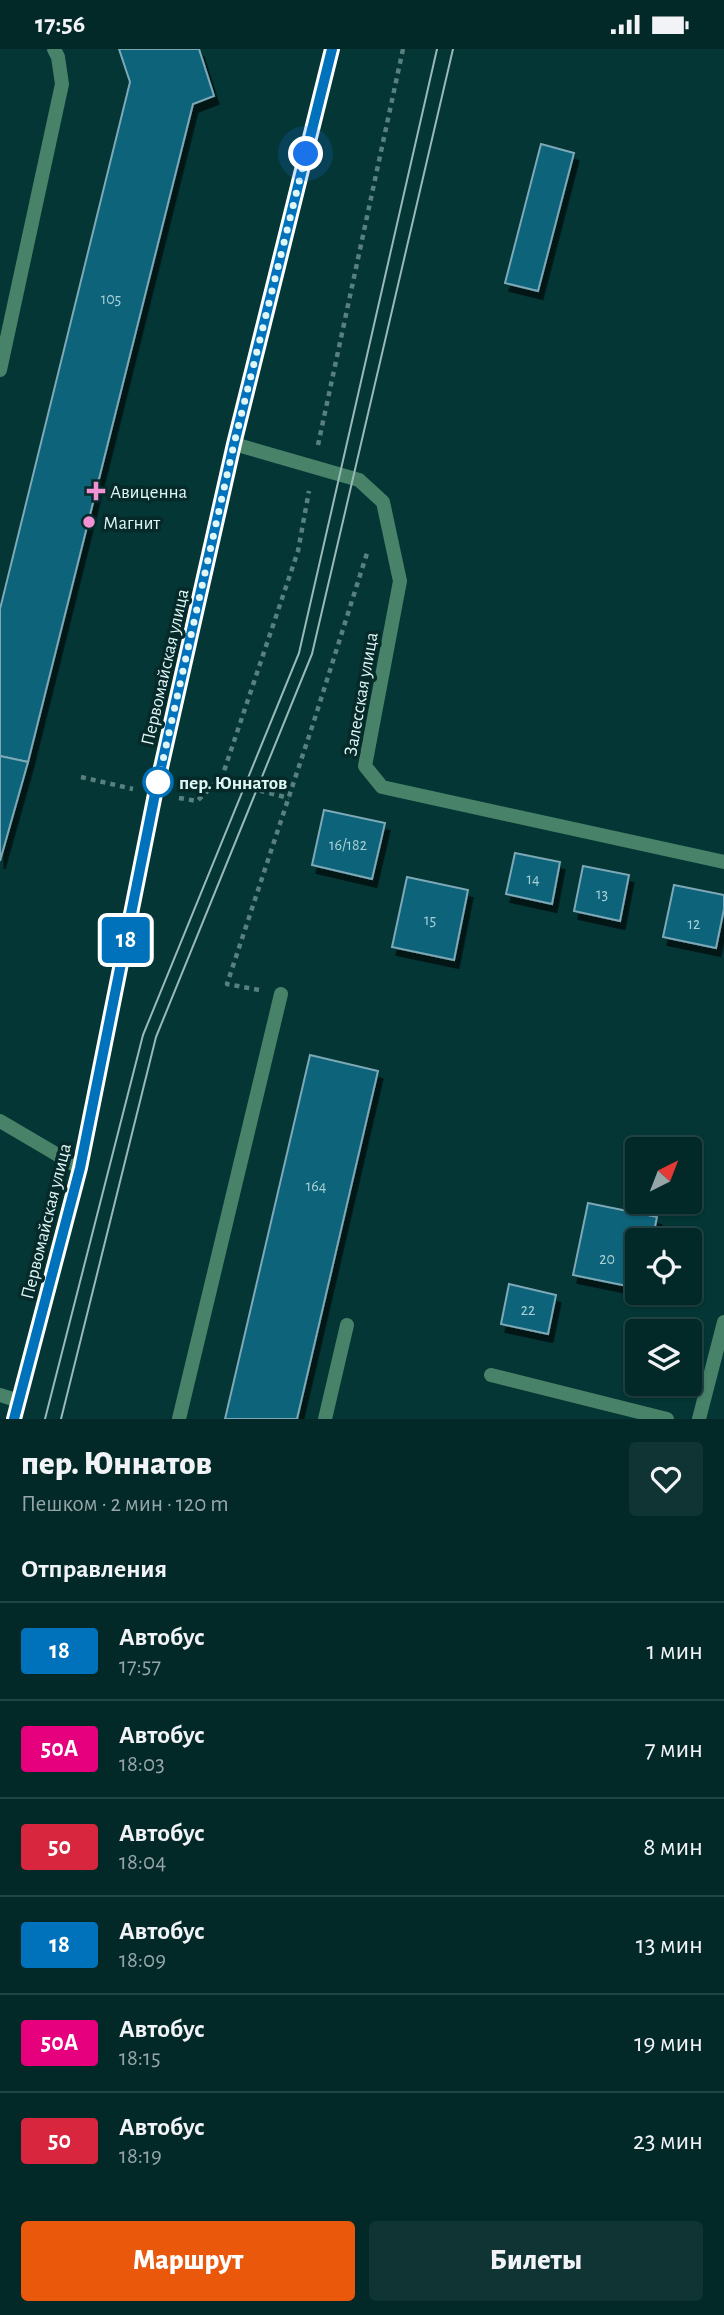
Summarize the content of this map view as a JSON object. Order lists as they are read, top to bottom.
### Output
{
  "streets": {
    "main road": ["Первомайская улица"],
    "street": ["Залесская улица"]
  },
  "places": {
    "health": ["Авиценна"],
    "other": ["Магнит", "пер. Юннатов"]
  },
  "lines": ["bus line 18"],
  "house_numbers": [
    "105",
    "16/182",
    "14",
    "13",
    "15",
    "12",
    "164",
    "20",
    "22"
  ],
  "north": "top right",
  "page": {
    "status": "17:56",
    "on_map": "18",
    "heading": [
      ["пер. Юннатов", "Пешком · 2 мин · 120 m"],
      "Отправления"
    ],
    "list": [
      {
        "mark": "18",
        "name": "Автобус",
        "note": "17:57",
        "value": "1 мин"
      },
      {
        "mark": "50А",
        "name": "Автобус",
        "note": "18:03",
        "value": "7 мин"
      },
      {
        "mark": "50",
        "name": "Автобус",
        "note": "18:04",
        "value": "8 мин"
      },
      {
        "mark": "18",
        "name": "Автобус",
        "note": "18:09",
        "value": "13 мин"
      },
      {
        "mark": "50А",
        "name": "Автобус",
        "note": "18:15",
        "value": "19 мин"
      },
      {
        "mark": "50",
        "name": "Автобус",
        "note": "18:19",
        "value": "23 мин"
      }
    ],
    "buttons": ["Маршрут", "Билеты"]
  }
}
